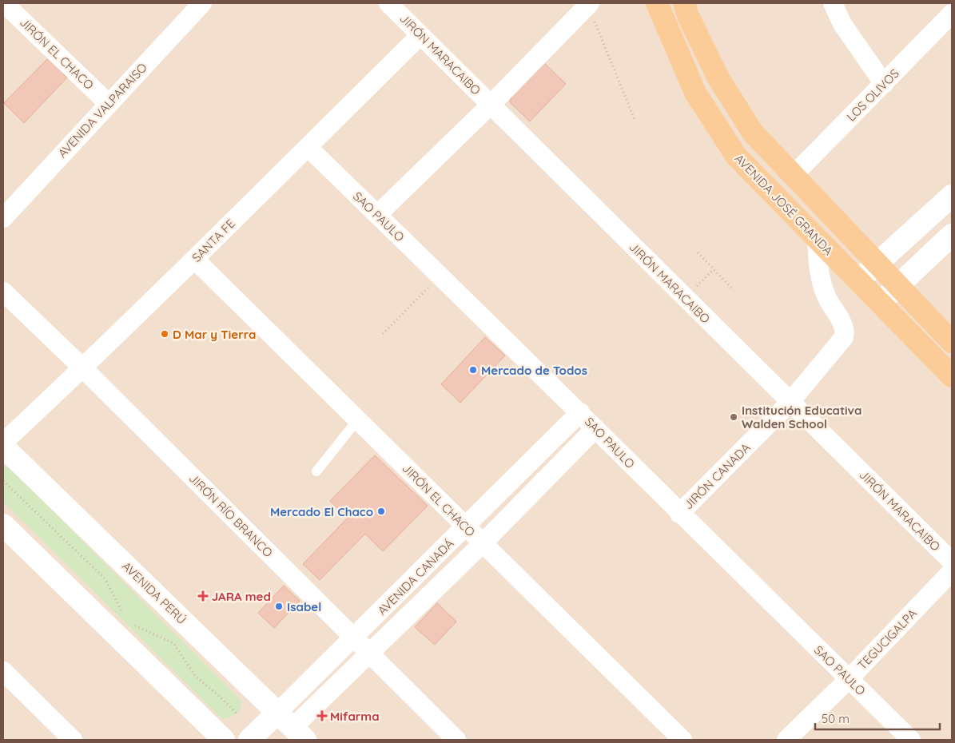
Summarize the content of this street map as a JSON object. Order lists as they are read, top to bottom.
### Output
{
  "streets": {
    "main road": ["AVENIDA JOSÉ GRANDA", "AVENIDA CANADÁ", "AVENIDA PERÚ"],
    "street": [
      "JIRÓN EL CHACO",
      "JIRÓN MARACAIBO",
      "LOS OLIVOS",
      "AVENIDA VALPARAISO",
      "SAO PAULO",
      "SANTA FE",
      "JIRÓN CANADA",
      "JIRÓN RÍO BRANCO",
      "TEGUCIGALPA"
    ]
  },
  "crossings": [
    ["JIRÓN EL CHACO", "AVENIDA VALPARAISO"],
    ["JIRÓN EL CHACO", "SANTA FE"],
    ["JIRÓN EL CHACO", "AVENIDA CANADÁ"],
    ["JIRÓN MARACAIBO", "SANTA FE"],
    ["JIRÓN MARACAIBO", "JIRÓN CANADA"],
    ["AVENIDA JOSÉ GRANDA", "JIRÓN CANADA"],
    ["SAO PAULO", "SANTA FE"],
    ["SAO PAULO", "JIRÓN CANADA"],
    ["SAO PAULO", "AVENIDA CANADÁ"],
    ["SAO PAULO", "TEGUCIGALPA"],
    ["SANTA FE", "JIRÓN RÍO BRANCO"],
    ["JIRÓN RÍO BRANCO", "AVENIDA CANADÁ"],
    ["AVENIDA CANADÁ", "AVENIDA PERÚ"]
  ],
  "places": {
    "other": [
      "D Mar y Tierra",
      "Mercado de Todos",
      "Institución Educativa Walden School",
      "Mercado El Chaco",
      "Isabel"
    ],
    "health": ["JARA med", "Mifarma"]
  },
  "scale_bar": "50 m"
}
